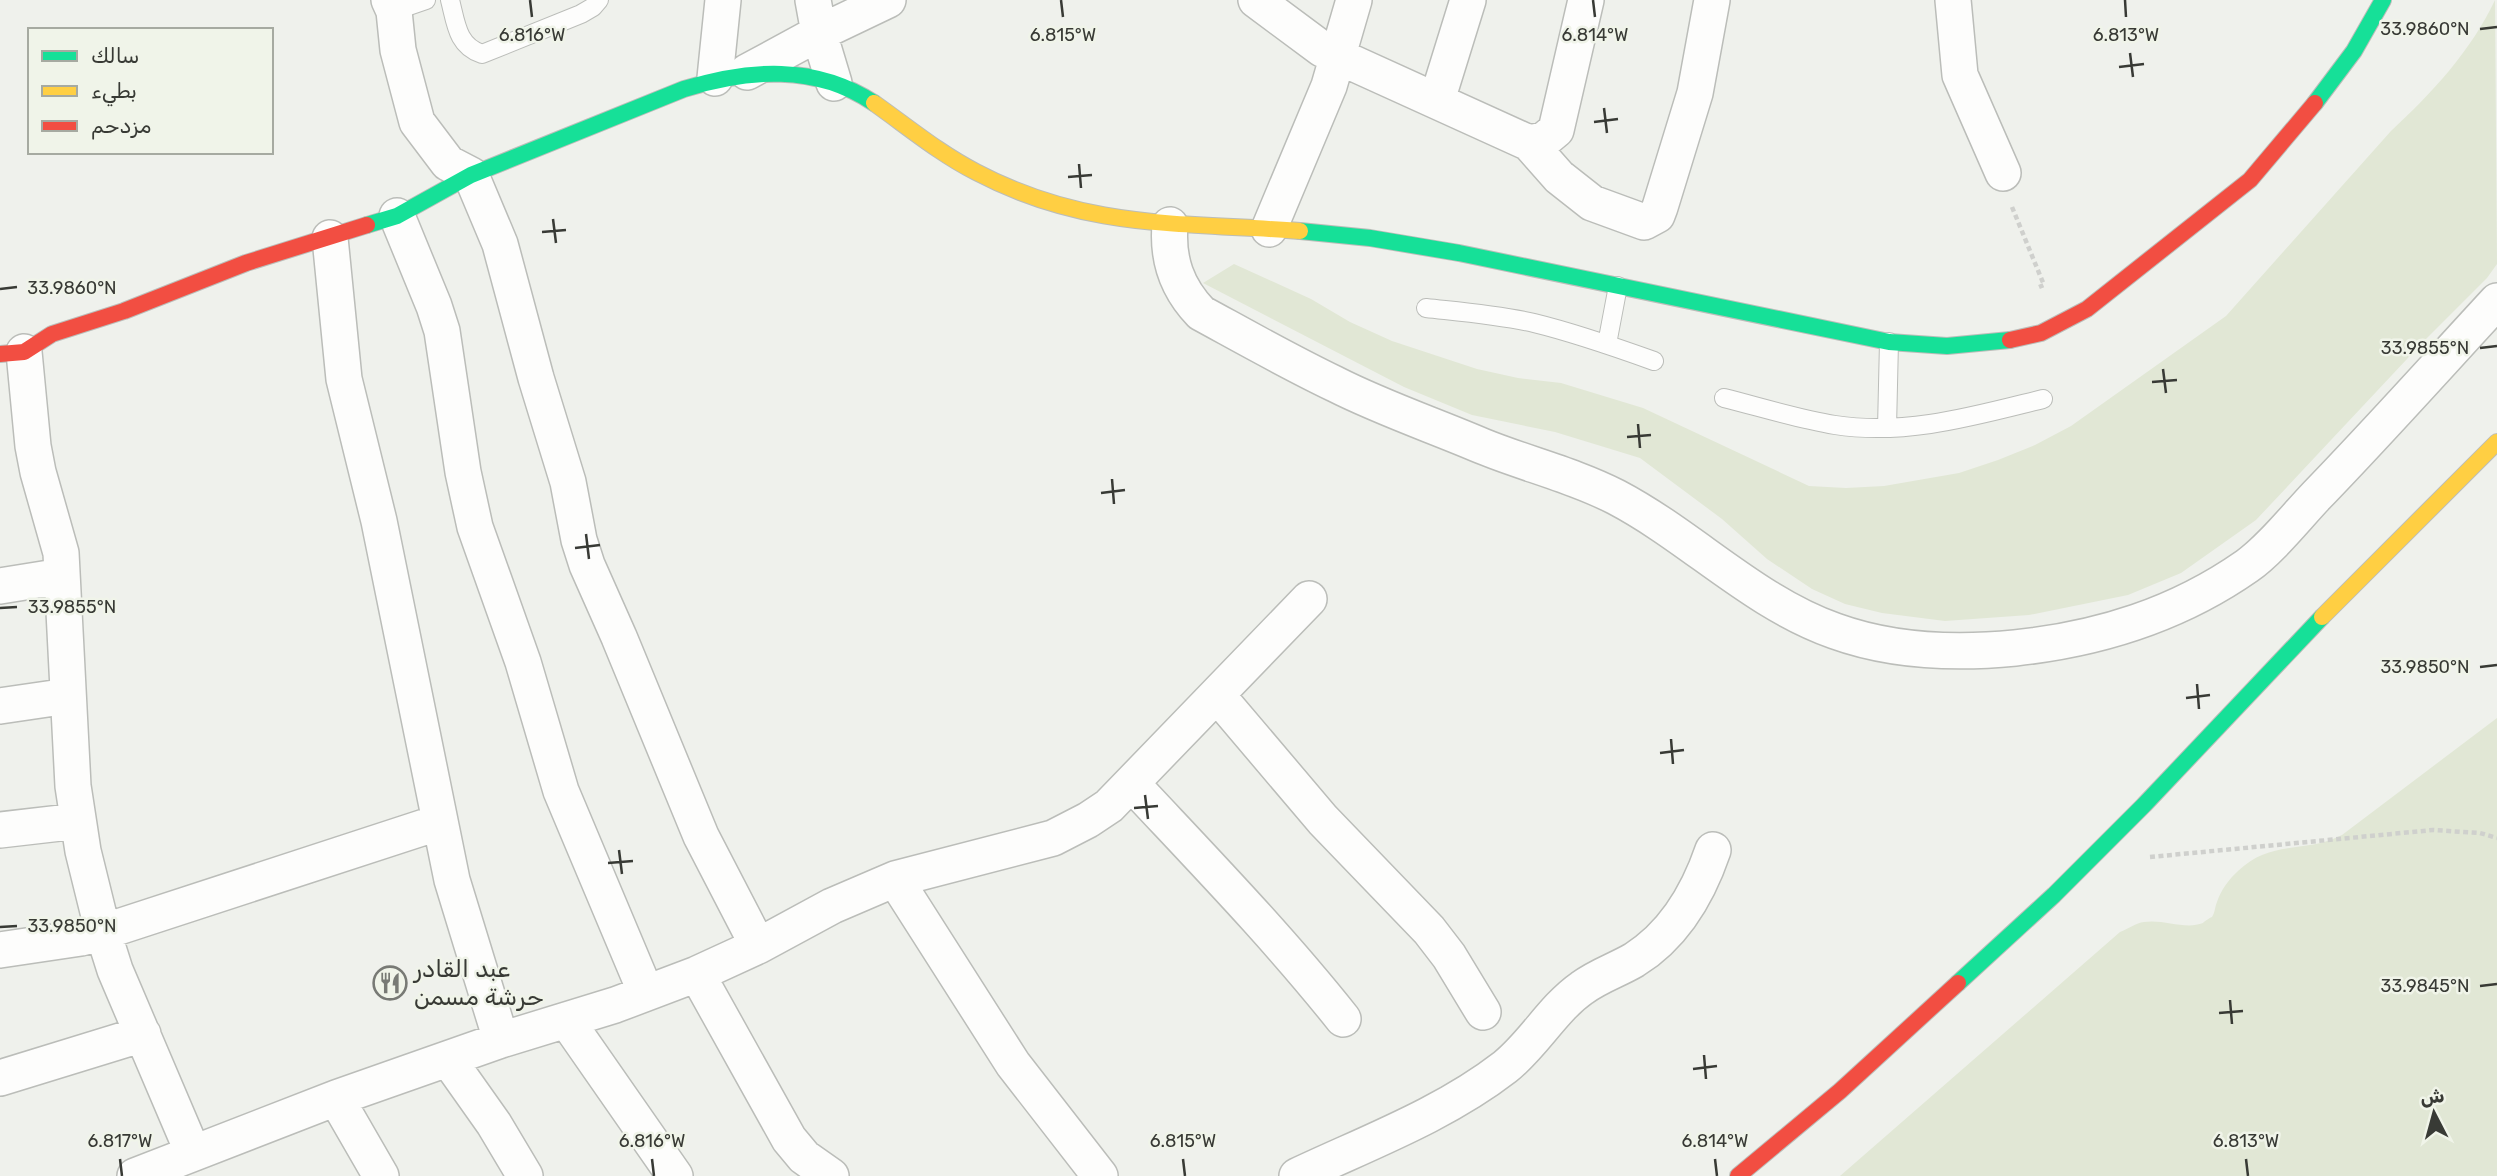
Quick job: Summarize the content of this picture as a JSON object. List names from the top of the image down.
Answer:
{
  "places": {
    "restaurant": ["عبد القادر حرشة مسمن"]
  },
  "legend": ["سالك", "بطيء", "مزدحم"],
  "north": "top",
  "coordinates": [
    "33.9860°N",
    "6.816°W",
    "6.815°W",
    "6.814°W",
    "6.813°W",
    "33.9855°N",
    "33.9850°N",
    "33.9845°N",
    "6.817°W"
  ]
}
